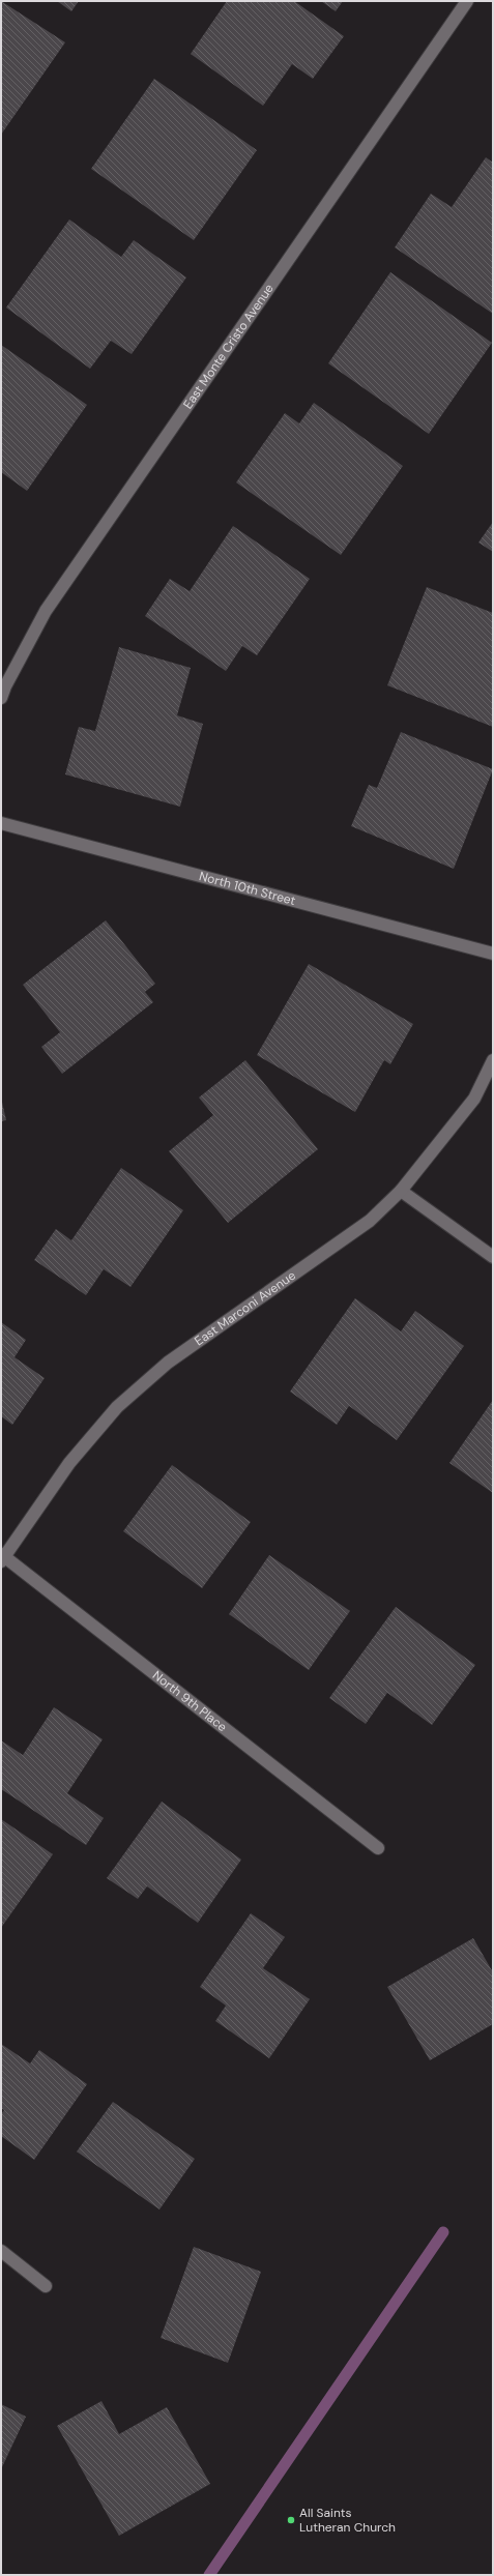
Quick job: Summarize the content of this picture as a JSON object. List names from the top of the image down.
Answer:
{
  "streets": {
    "street": [
      "East Monte Cristo Avenue",
      "North 10th Street",
      "East Marconi Avenue",
      "North 9th Place"
    ]
  },
  "crossings": [
    ["East Marconi Avenue", "North 9th Place"]
  ],
  "places": ["All Saints Lutheran Church"]
}
